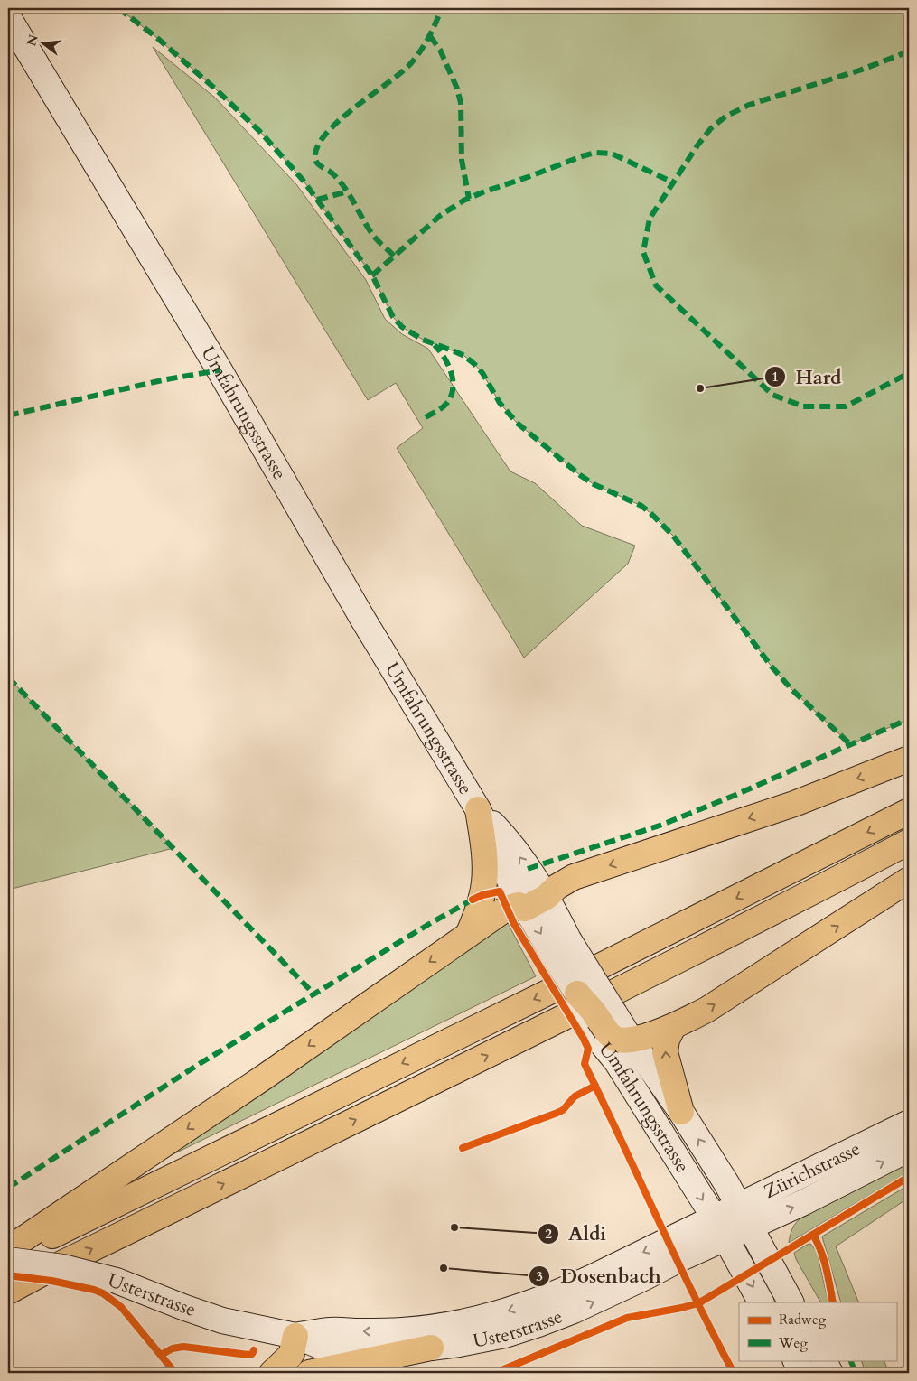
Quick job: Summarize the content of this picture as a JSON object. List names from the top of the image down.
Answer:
{
  "streets": {
    "main road": ["Umfahrungsstrasse", "Zürichstrasse", "Usterstrasse"]
  },
  "crossings": [
    ["Umfahrungsstrasse", "Zürichstrasse"],
    ["Umfahrungsstrasse", "Usterstrasse"],
    ["Zürichstrasse", "Usterstrasse"]
  ],
  "places": ["Hard", "Aldi", "Dosenbach"],
  "legend": ["Radweg", "Weg"],
  "north": "left"
}
